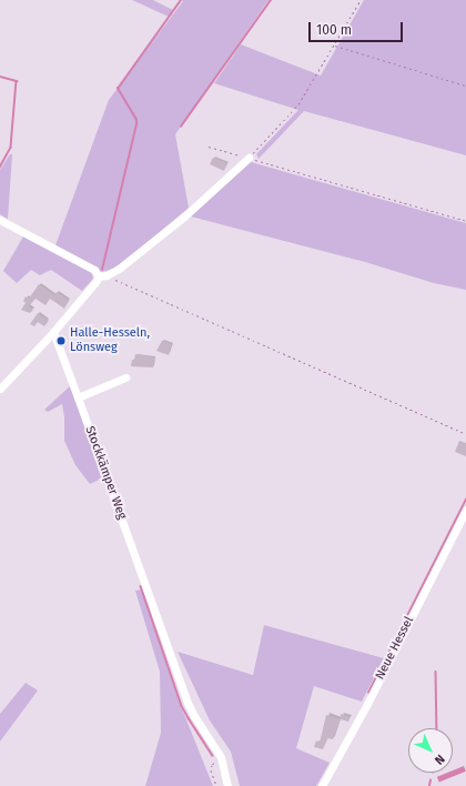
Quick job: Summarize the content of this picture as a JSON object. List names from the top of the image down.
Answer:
{
  "streets": {
    "street": ["Stockkämper Weg", "Neue Hessel"]
  },
  "places": ["Halle-Hesseln, Lönsweg"],
  "scale_bar": "100 m",
  "north": "bottom right"
}
